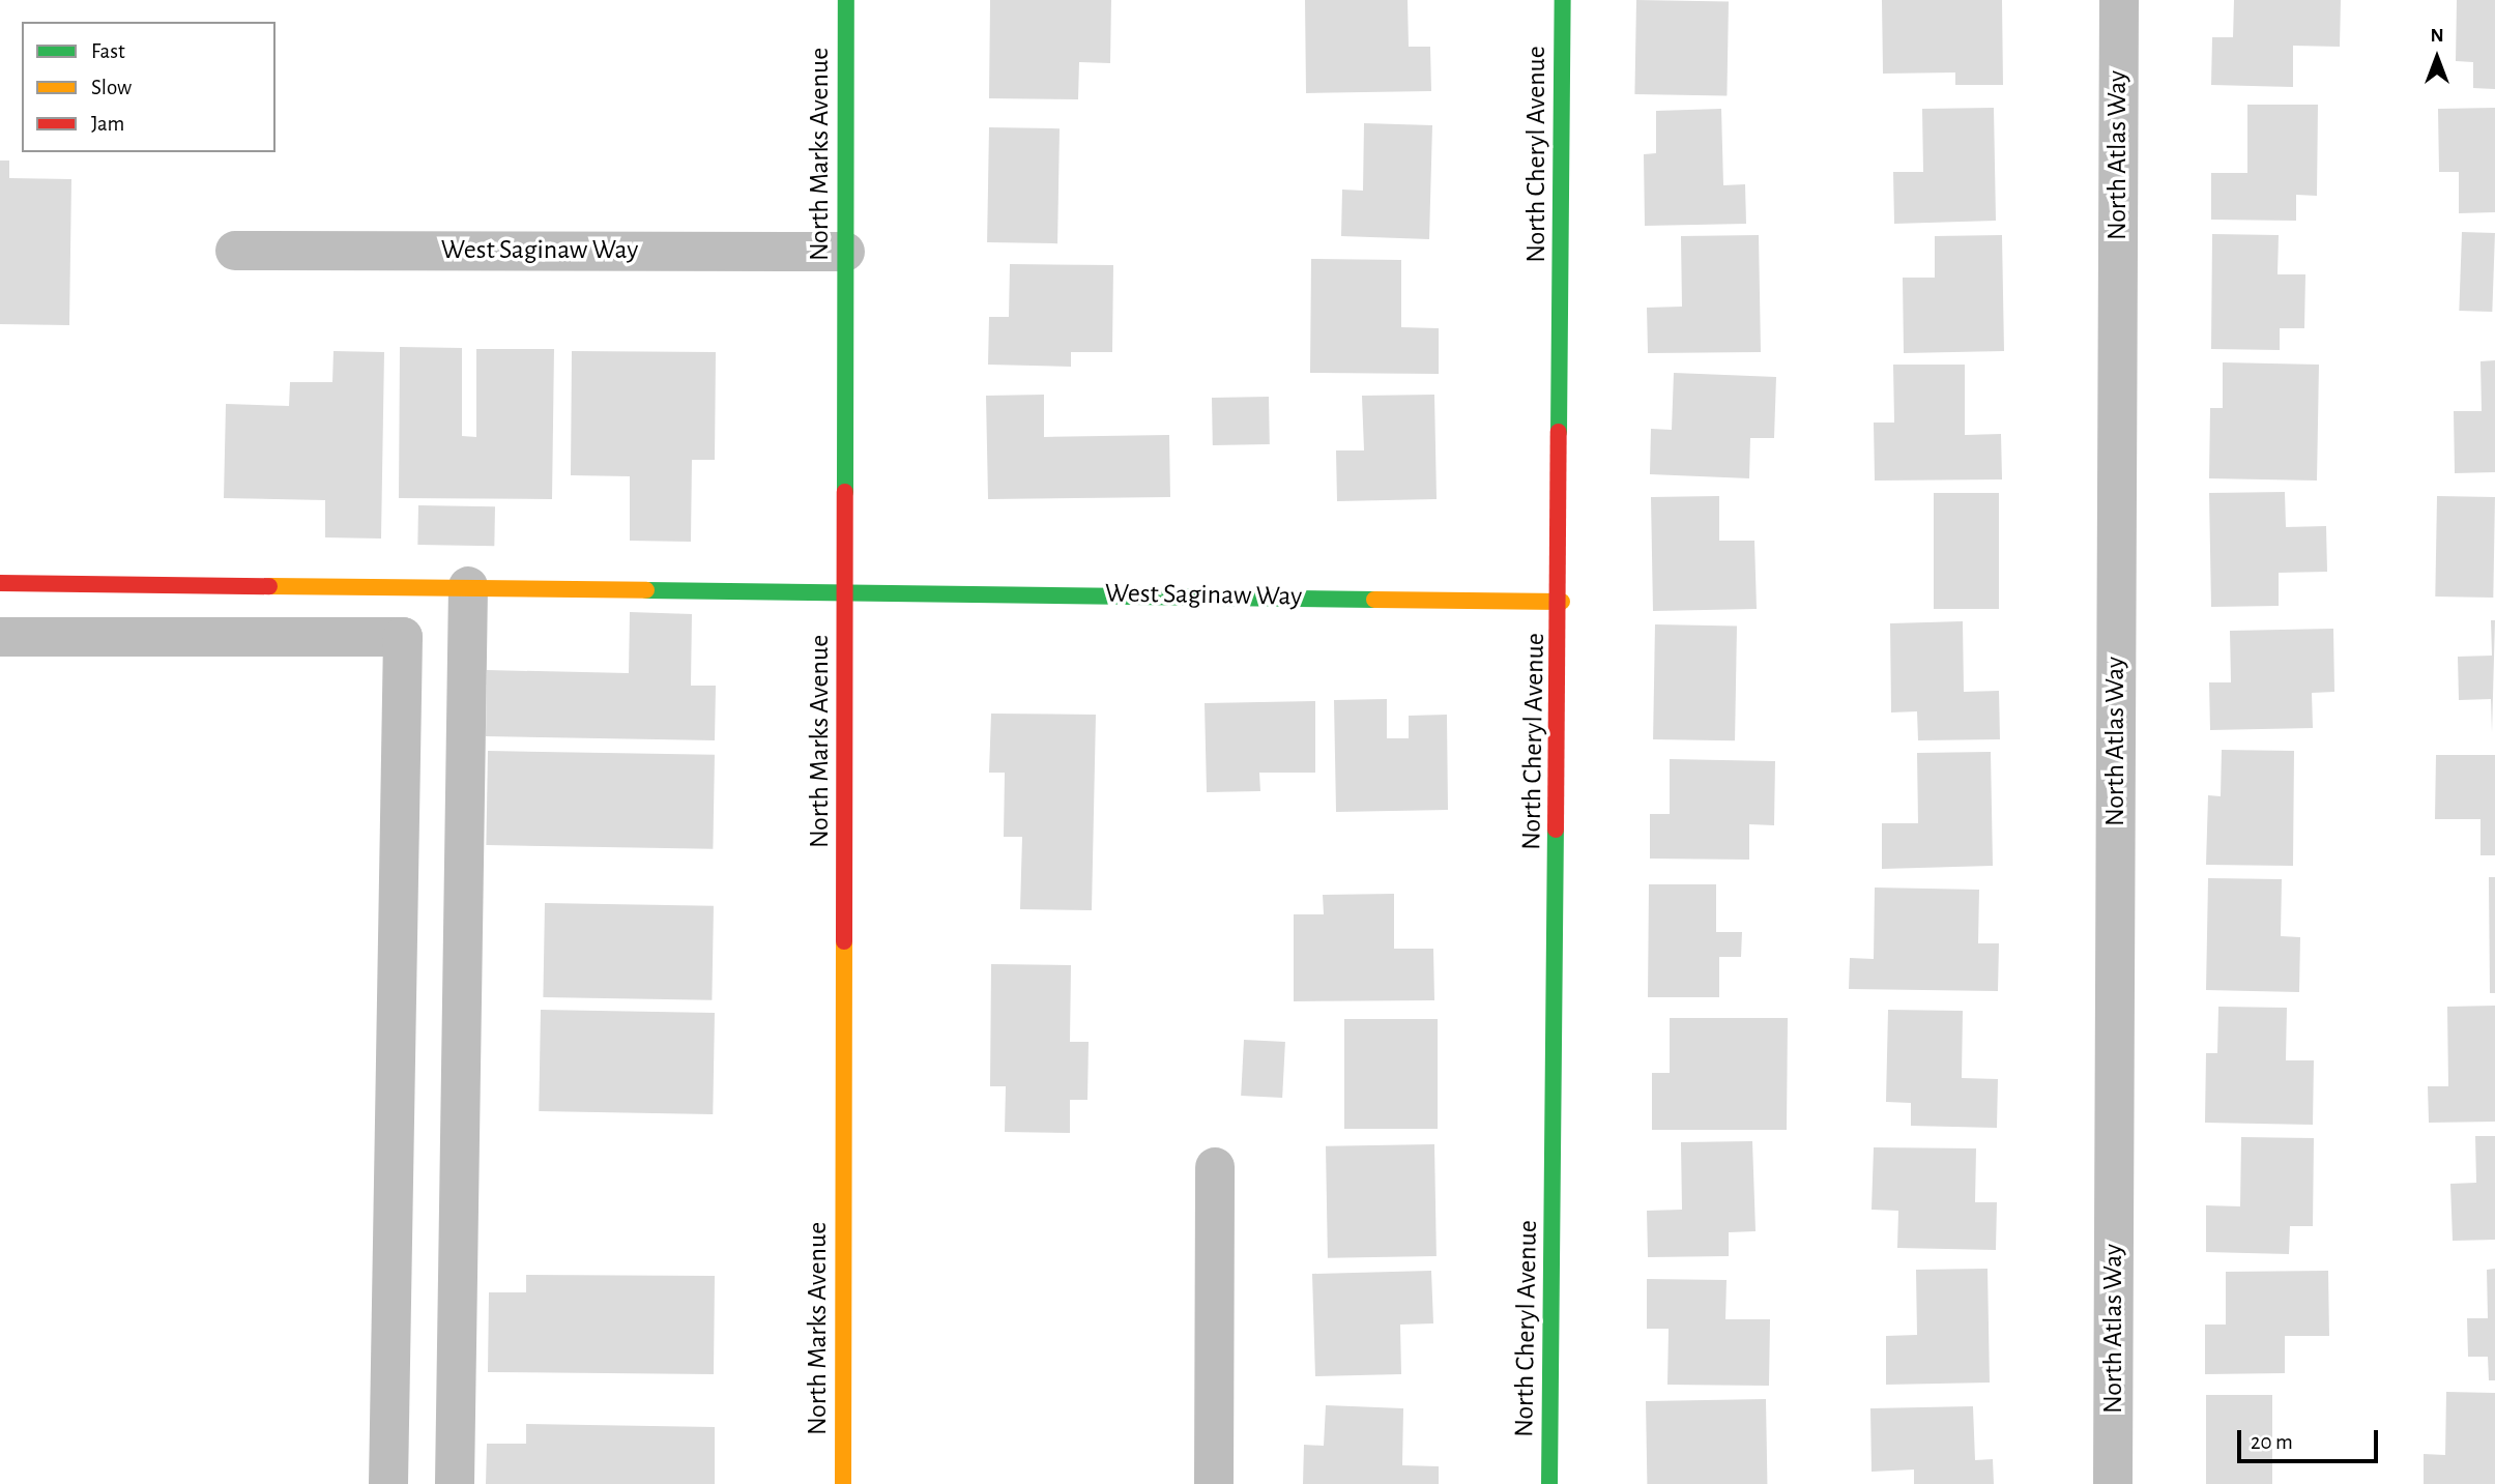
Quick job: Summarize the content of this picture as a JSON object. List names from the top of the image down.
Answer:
{
  "streets": {
    "street": [
      "North Marks Avenue",
      "North Cheryl Avenue",
      "North Atlas Way",
      "West Saginaw Way"
    ]
  },
  "crossings": [
    ["North Marks Avenue", "West Saginaw Way"],
    ["North Cheryl Avenue", "West Saginaw Way"]
  ],
  "legend": ["Fast", "Slow", "Jam"],
  "scale_bar": "20 m",
  "north": "top"
}
